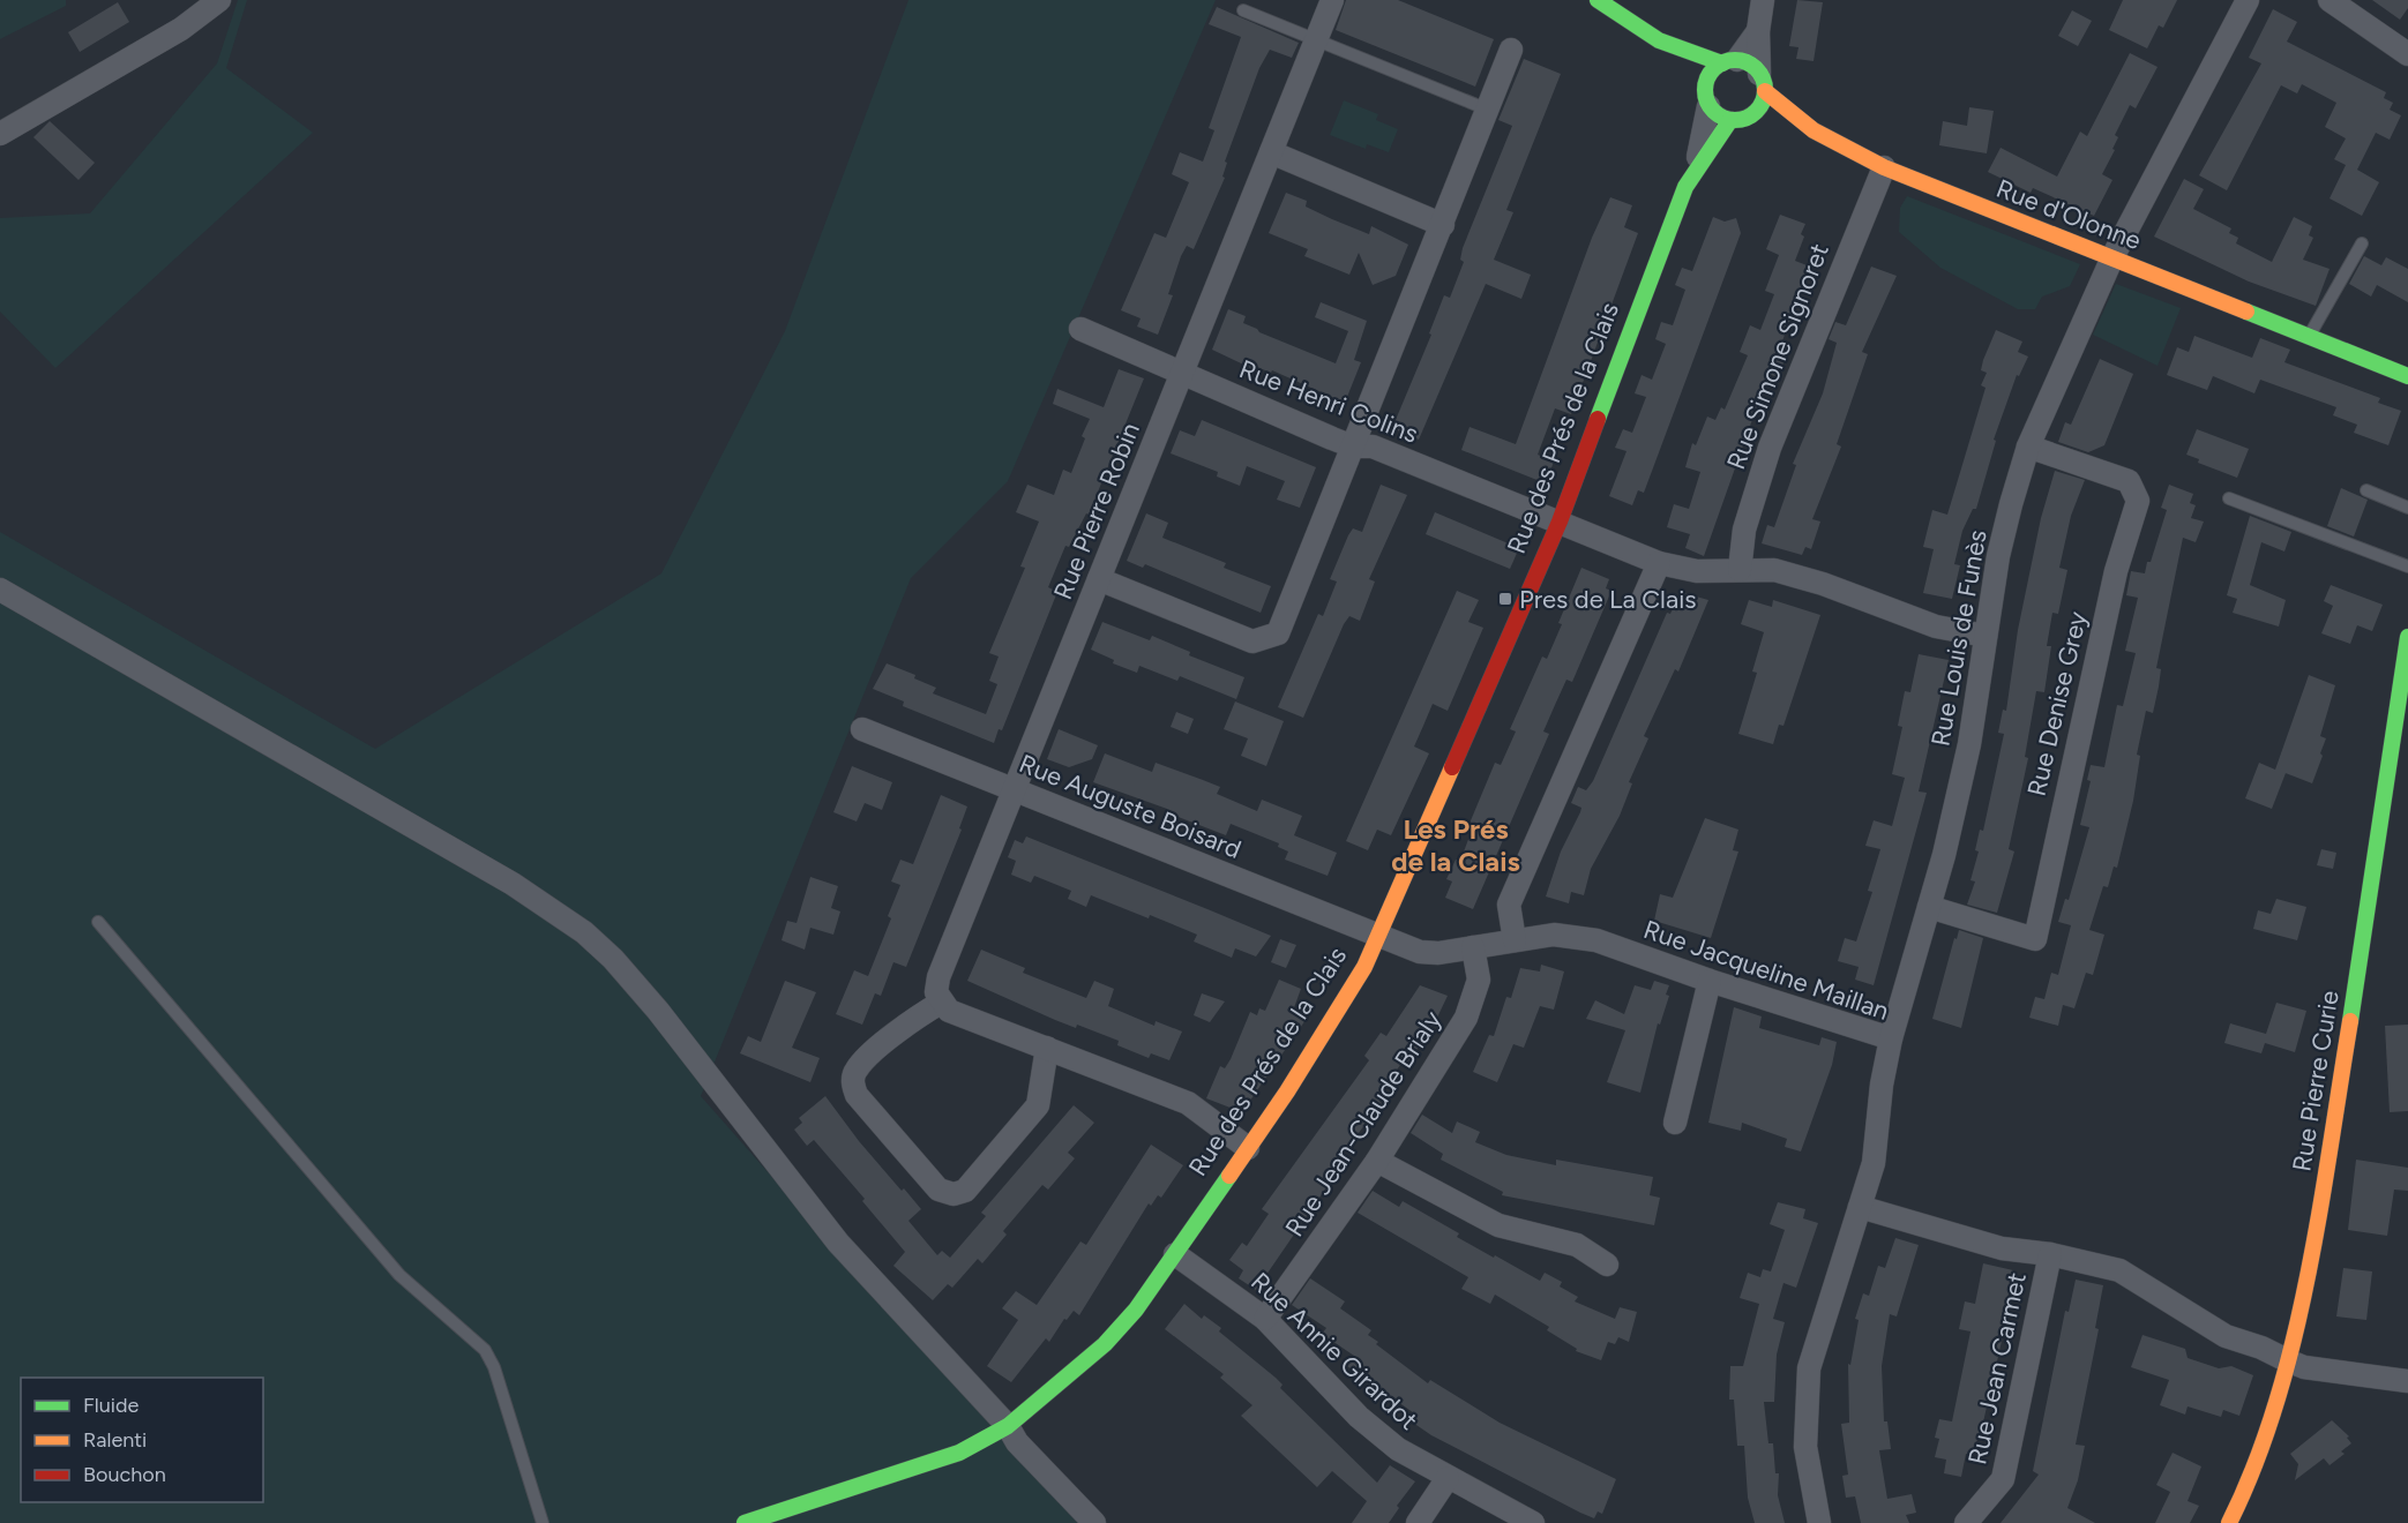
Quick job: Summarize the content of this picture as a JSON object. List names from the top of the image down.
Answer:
{
  "streets": {
    "street": [
      "Rue d'Olonne",
      "Rue Simone Signoret",
      "Rue Henri Colins",
      "Rue des Prés de la Clais",
      "Rue Pierre Robin",
      "Rue Louis de Funès",
      "Rue Denise Grey",
      "Rue Auguste Boisard",
      "Rue Jacqueline Maillan",
      "Rue Pierre Curie",
      "Rue Jean-Claude Brialy",
      "Rue Annie Girardot",
      "Rue Jean Carmet"
    ]
  },
  "crossings": [
    ["Rue d'Olonne", "Rue Simone Signoret"],
    ["Rue d'Olonne", "Rue des Prés de la Clais"],
    ["Rue d'Olonne", "Rue Louis de Funès"],
    ["Rue Simone Signoret", "Rue Henri Colins"],
    ["Rue Henri Colins", "Rue des Prés de la Clais"],
    ["Rue Henri Colins", "Rue Pierre Robin"],
    ["Rue Henri Colins", "Rue Louis de Funès"],
    ["Rue des Prés de la Clais", "Rue Auguste Boisard"],
    ["Rue des Prés de la Clais", "Rue Jacqueline Maillan"],
    ["Rue des Prés de la Clais", "Rue Annie Girardot"],
    ["Rue Pierre Robin", "Rue Auguste Boisard"],
    ["Rue Louis de Funès", "Rue Denise Grey"],
    ["Rue Louis de Funès", "Rue Jacqueline Maillan"],
    ["Rue Auguste Boisard", "Rue Jacqueline Maillan"],
    ["Rue Jacqueline Maillan", "Rue Jean-Claude Brialy"],
    ["Rue Jean-Claude Brialy", "Rue Annie Girardot"]
  ],
  "districts": ["Les Prés de la Clais"],
  "places": {
    "transit": ["Pres de La Clais"]
  },
  "legend": ["Fluide", "Ralenti", "Bouchon"]
}
